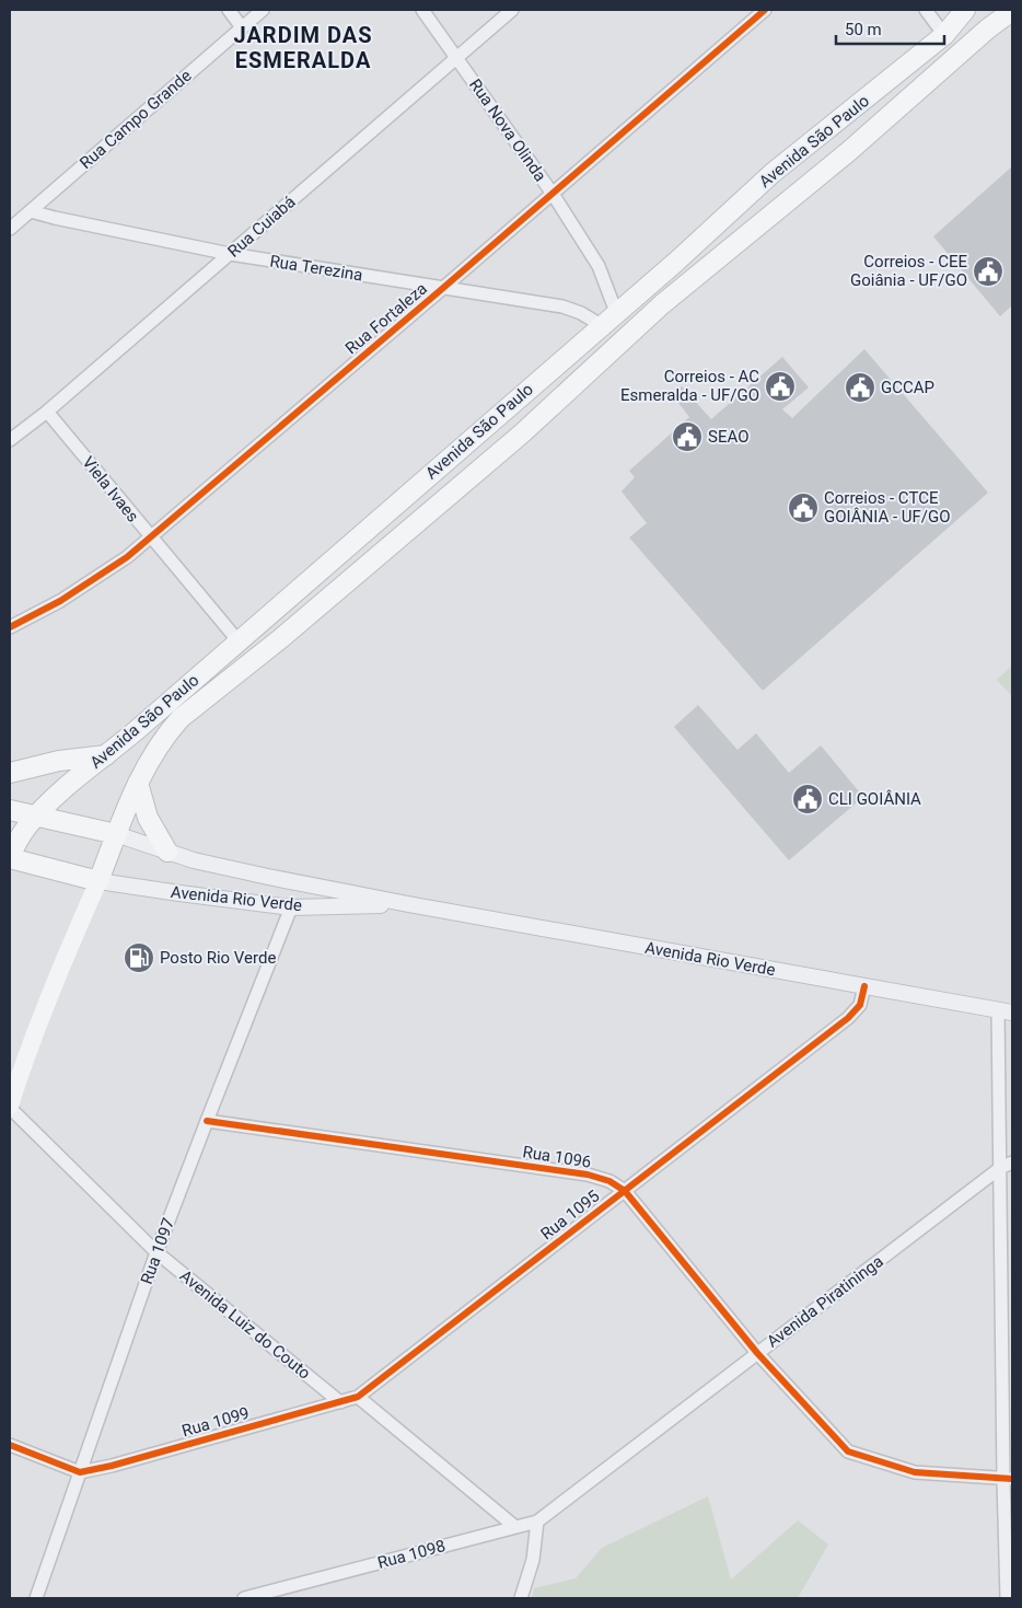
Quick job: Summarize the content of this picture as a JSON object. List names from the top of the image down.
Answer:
{
  "streets": {
    "main road": ["Avenida São Paulo"],
    "street": [
      "Rua Campo Grande",
      "Rua Nova Olinda",
      "Rua Cuiabá",
      "Rua Terezina",
      "Rua Fortaleza",
      "Viela Ivaes",
      "Avenida Rio Verde",
      "Rua 1096",
      "Rua 1095",
      "Rua 1097",
      "Avenida Piratininga",
      "Avenida Luiz do Couto",
      "Rua 1099",
      "Rua 1098"
    ]
  },
  "crossings": [
    ["Rua Campo Grande", "Rua Terezina"],
    ["Rua Nova Olinda", "Avenida São Paulo"],
    ["Rua Nova Olinda", "Rua Cuiabá"],
    ["Rua Nova Olinda", "Rua Fortaleza"],
    ["Avenida São Paulo", "Rua Terezina"],
    ["Avenida São Paulo", "Viela Ivaes"],
    ["Avenida São Paulo", "Avenida Rio Verde"],
    ["Rua Cuiabá", "Rua Terezina"],
    ["Rua Cuiabá", "Viela Ivaes"],
    ["Rua Terezina", "Rua Fortaleza"],
    ["Rua Fortaleza", "Viela Ivaes"],
    ["Avenida Rio Verde", "Rua 1095"],
    ["Avenida Rio Verde", "Rua 1097"],
    ["Rua 1096", "Rua 1095"],
    ["Rua 1096", "Rua 1097"],
    ["Rua 1096", "Avenida Piratininga"],
    ["Rua 1095", "Rua 1099"],
    ["Rua 1097", "Avenida Luiz do Couto"],
    ["Rua 1097", "Rua 1099"],
    ["Avenida Piratininga", "Rua 1098"],
    ["Avenida Luiz do Couto", "Rua 1099"]
  ],
  "districts": ["JARDIM DAS ESMERALDA"],
  "places": {
    "public building": [
      "Correios - CEE Goiânia - UF/GO",
      "Correios - AC Esmeralda - UF/GO",
      "GCCAP",
      "SEAO",
      "Correios - CTCE GOIÂNIA - UF/GO",
      "CLI GOIÂNIA"
    ],
    "fuel station": ["Posto Rio Verde"]
  },
  "scale_bar": "50 m"
}
